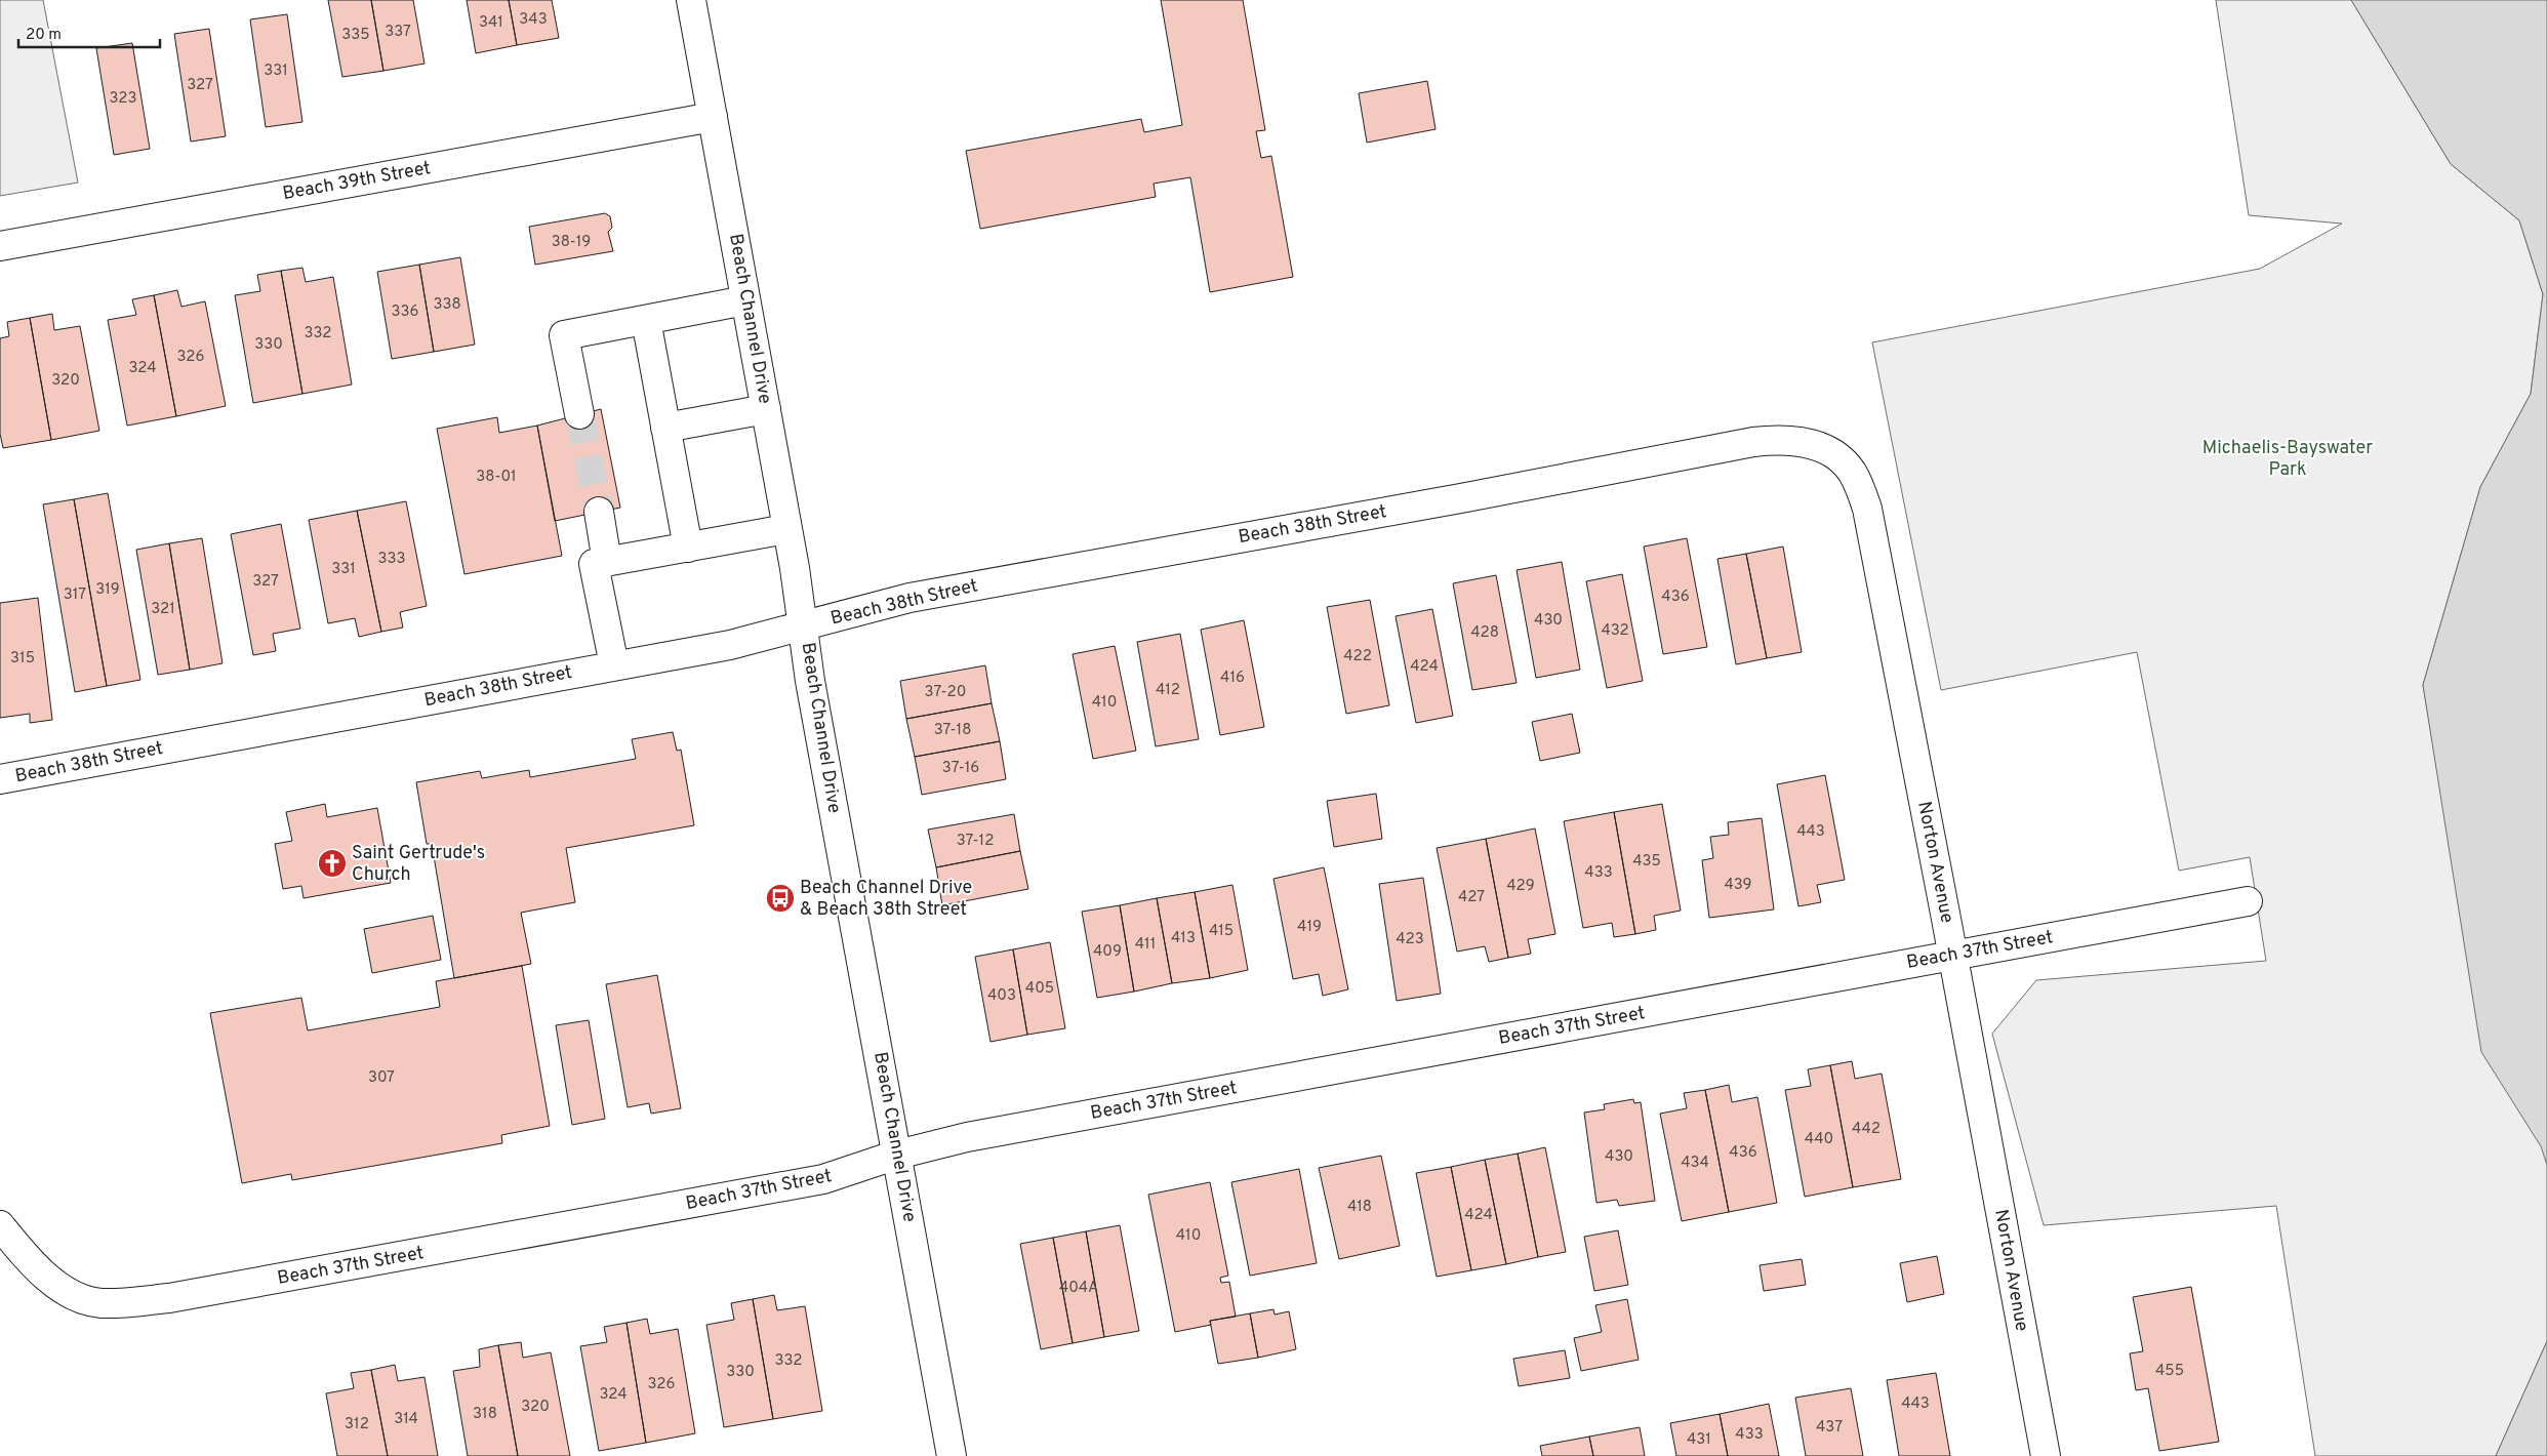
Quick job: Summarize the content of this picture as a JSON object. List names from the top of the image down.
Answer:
{
  "streets": {
    "street": [
      "Beach 39th Street",
      "Beach Channel Drive",
      "Beach 38th Street",
      "Norton Avenue",
      "Beach 37th Street"
    ]
  },
  "crossings": [
    ["Beach 39th Street", "Beach Channel Drive"],
    ["Beach Channel Drive", "Beach 38th Street"],
    ["Beach Channel Drive", "Beach 37th Street"],
    ["Beach 38th Street", "Norton Avenue"],
    ["Norton Avenue", "Beach 37th Street"]
  ],
  "parks": ["Michaelis-Bayswater Park"],
  "places": {
    "church": ["Saint Gertrude's Church"],
    "bus stop": ["Beach Channel Drive & Beach 38th Street"]
  },
  "house_numbers": [
    "343",
    "341",
    "337",
    "335",
    "331",
    "327",
    "323",
    "38-19",
    "338",
    "336",
    "332",
    "330",
    "326",
    "324",
    "320",
    "38-01",
    "333",
    "331",
    "327",
    "319",
    "317",
    "436",
    "321",
    "430",
    "432",
    "428",
    "422",
    "315",
    "424",
    "416",
    "412",
    "37-20",
    "410",
    "37-18",
    "37-16",
    "443",
    "37-12",
    "435",
    "433",
    "439",
    "429",
    "427",
    "419",
    "415",
    "413",
    "423",
    "411",
    "409",
    "405",
    "403",
    "307",
    "442",
    "440",
    "436",
    "430",
    "434",
    "418",
    "424",
    "410",
    "404A",
    "332",
    "455",
    "330",
    "326",
    "324",
    "443",
    "320",
    "318",
    "314",
    "312",
    "437",
    "433",
    "431"
  ],
  "scale_bar": "20 m"
}
